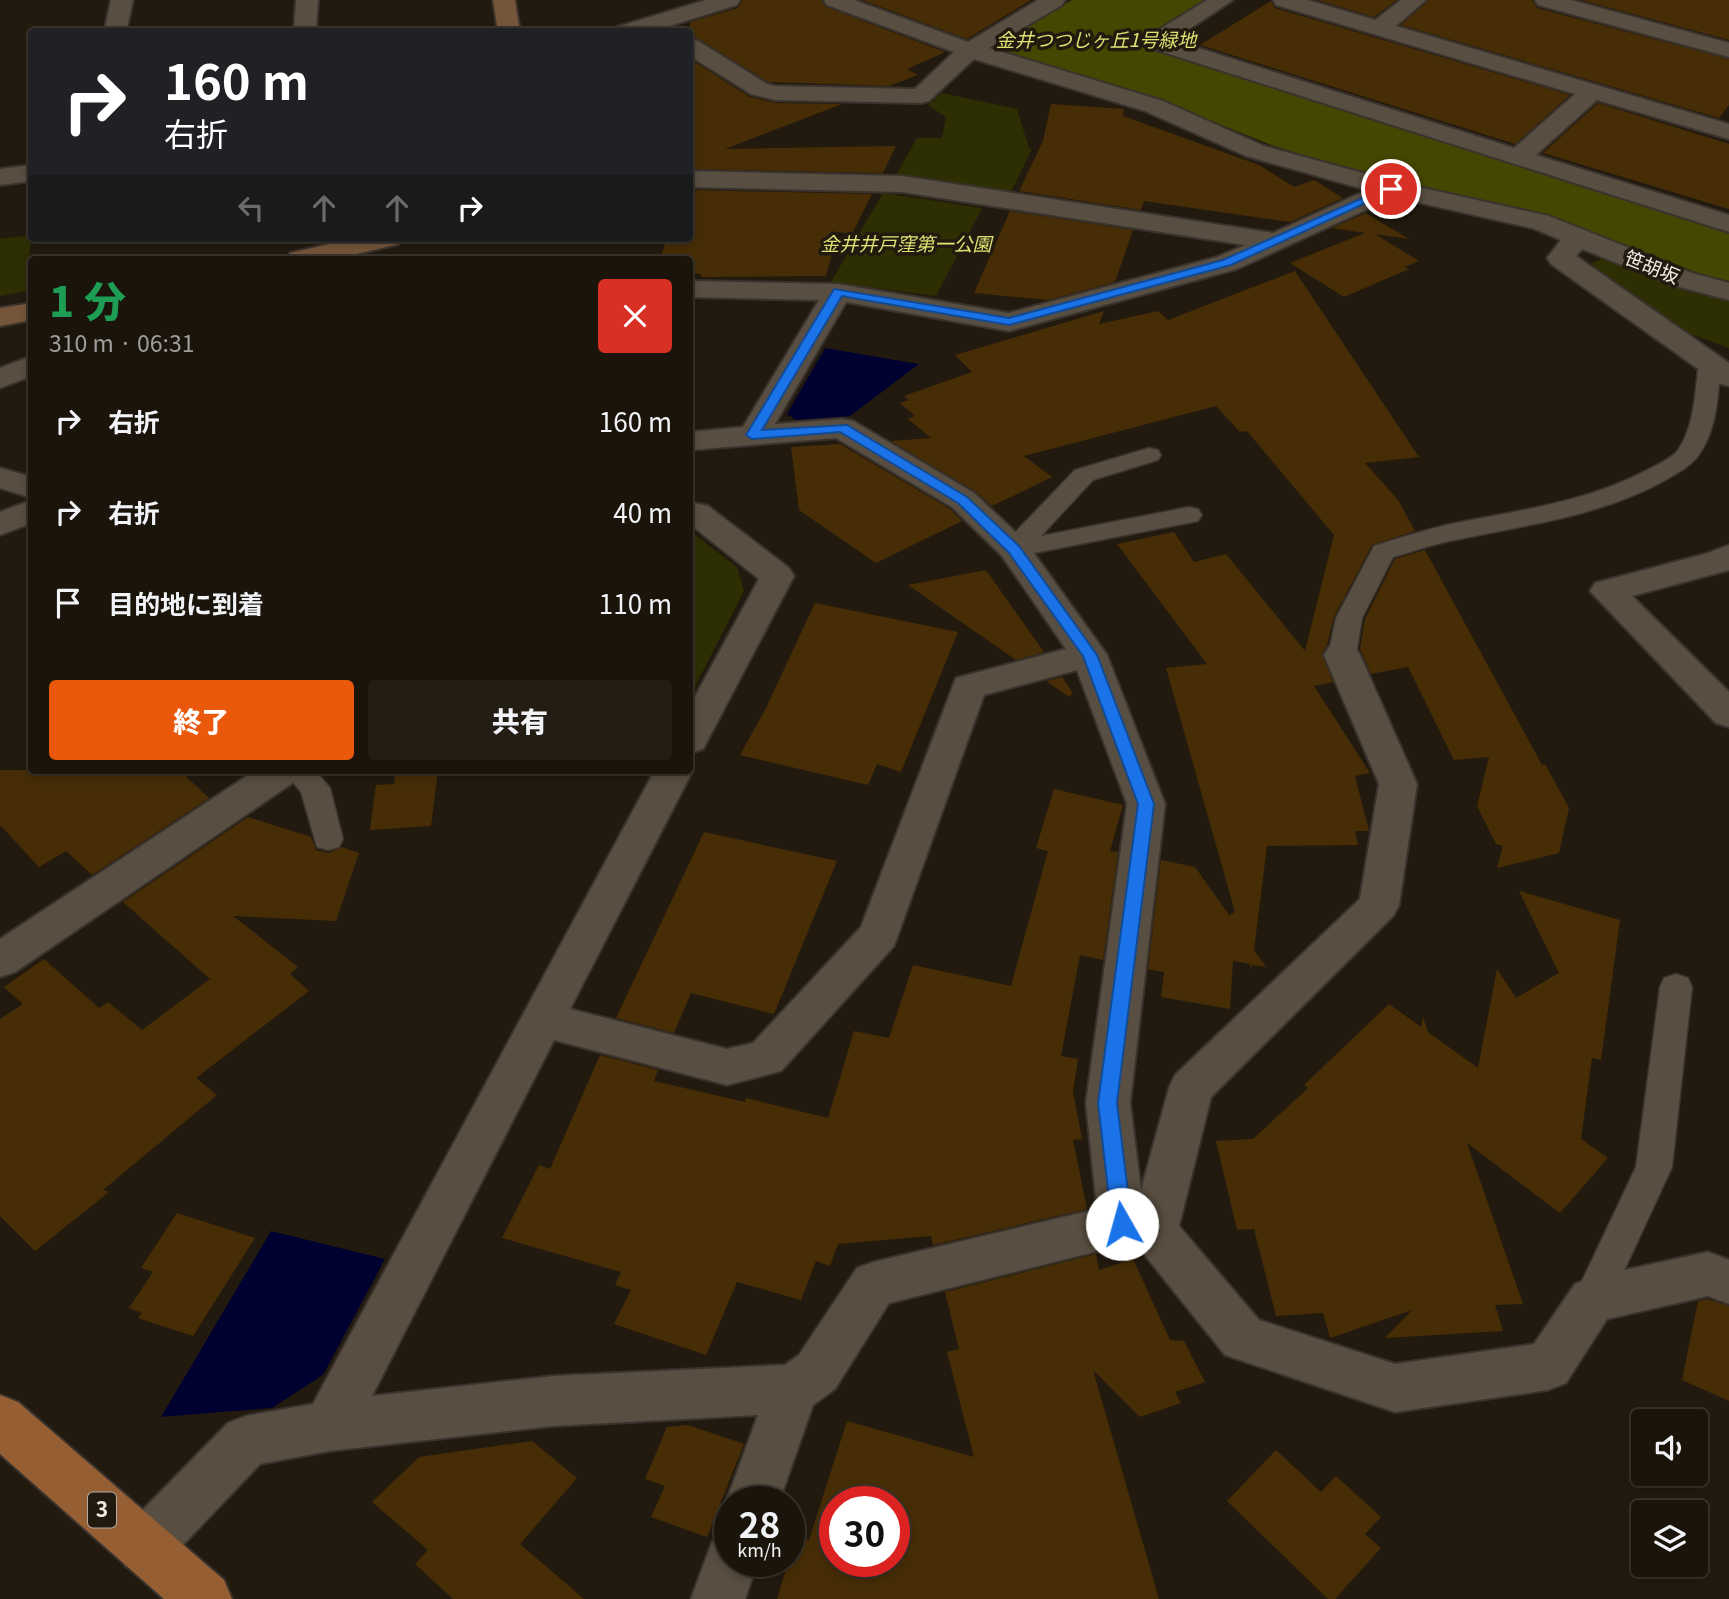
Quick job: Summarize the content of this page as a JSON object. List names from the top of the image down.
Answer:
{
  "streets": {
    "main road": ["3"],
    "street": ["笹胡坂"]
  },
  "parks": ["金井つつじヶ丘1号緑地", "金井井戸窪第一公園"],
  "page": {
    "turn": ["160 m", "右折"],
    "heading": ["1 分", "310 m · 06:31"],
    "list": [
      {
        "name": "右折",
        "value": "160 m"
      },
      {
        "name": "右折",
        "value": "40 m"
      },
      {
        "name": "目的地に到着",
        "value": "110 m"
      }
    ],
    "buttons": ["終了", "共有"],
    "speed": "28 km/h",
    "limit": "30"
  }
}
